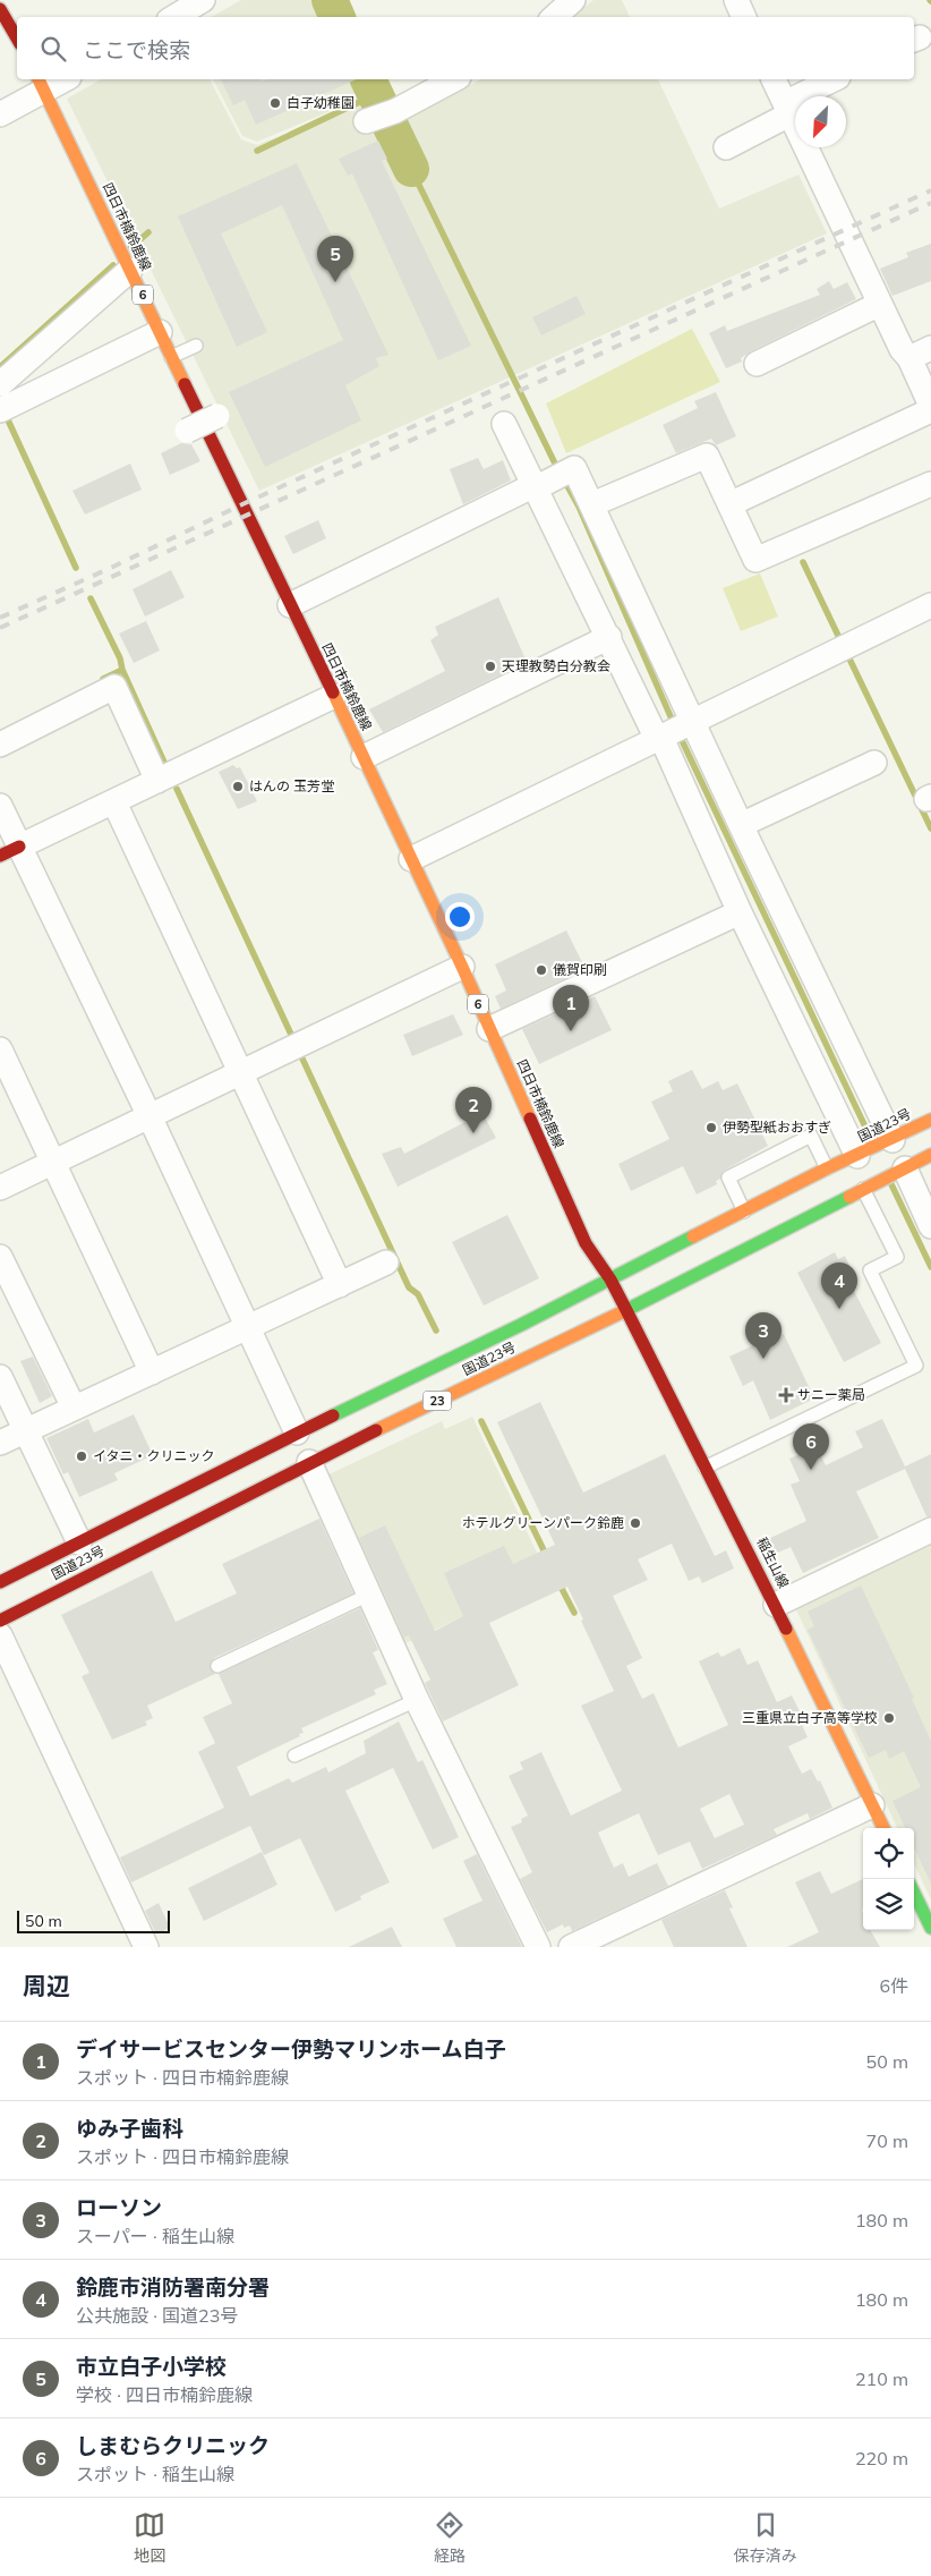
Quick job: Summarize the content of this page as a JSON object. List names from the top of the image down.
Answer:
{
  "streets": {
    "main road": [
      "四日市楠鈴鹿線",
      "6",
      "国道23号",
      "23",
      "稲生山線"
    ]
  },
  "crossings": [
    ["四日市楠鈴鹿線", "国道23号"],
    ["四日市楠鈴鹿線", "稲生山線"],
    ["国道23号", "稲生山線"]
  ],
  "places": {
    "other": [
      "白子幼稚園",
      "天理教勢白分教会",
      "はんの 玉芳堂",
      "儀賀印刷",
      "伊勢型紙おおすぎ",
      "イタニ・クリニック",
      "ホテルグリーンパーク鈴鹿",
      "三重県立白子高等学校"
    ],
    "health": ["サニー薬局"]
  },
  "scale_bar": "50 m",
  "north": "bottom left",
  "page": {
    "search": "ここで検索",
    "pins": [
      "5",
      "1",
      "2",
      "4",
      "3",
      "6"
    ],
    "scale": "50 m",
    "heading": ["周辺", "6件"],
    "list": [
      {
        "mark": "1",
        "name": "デイサービスセンター伊勢マリンホーム白子",
        "note": "スポット · 四日市楠鈴鹿線",
        "value": "50 m"
      },
      {
        "mark": "2",
        "name": "ゆみ子歯科",
        "note": "スポット · 四日市楠鈴鹿線",
        "value": "70 m"
      },
      {
        "mark": "3",
        "name": "ローソン",
        "note": "スーパー · 稲生山線",
        "value": "180 m"
      },
      {
        "mark": "4",
        "name": "鈴鹿市消防署南分署",
        "note": "公共施設 · 国道23号",
        "value": "180 m"
      },
      {
        "mark": "5",
        "name": "市立白子小学校",
        "note": "学校 · 四日市楠鈴鹿線",
        "value": "210 m"
      },
      {
        "mark": "6",
        "name": "しまむらクリニック",
        "note": "スポット · 稲生山線",
        "value": "220 m"
      }
    ],
    "nav": ["地図", "経路", "保存済み"]
  }
}
